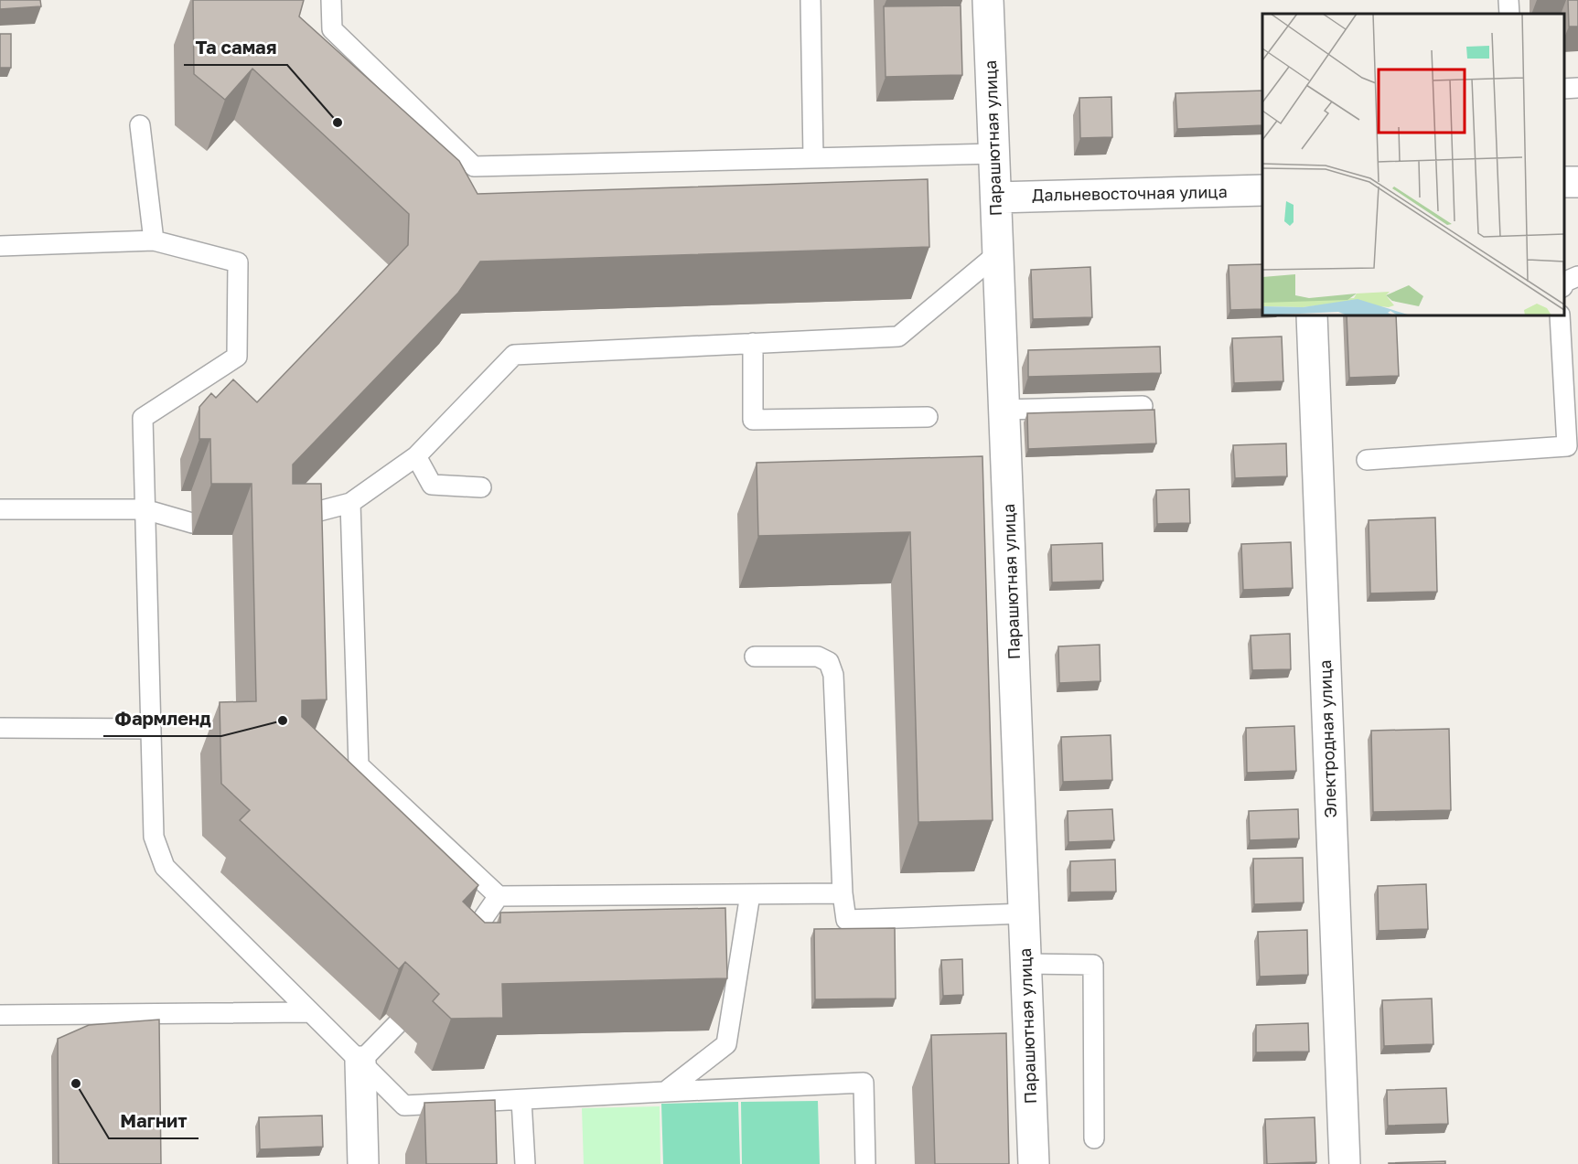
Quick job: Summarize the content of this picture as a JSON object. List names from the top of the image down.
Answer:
{
  "streets": {
    "street": ["Парашютная улица", "Дальневосточная улица", "Электродная улица"]
  },
  "crossings": [
    ["Парашютная улица", "Дальневосточная улица"]
  ],
  "places": ["Та самая", "Фармленд", "Магнит"]
}
